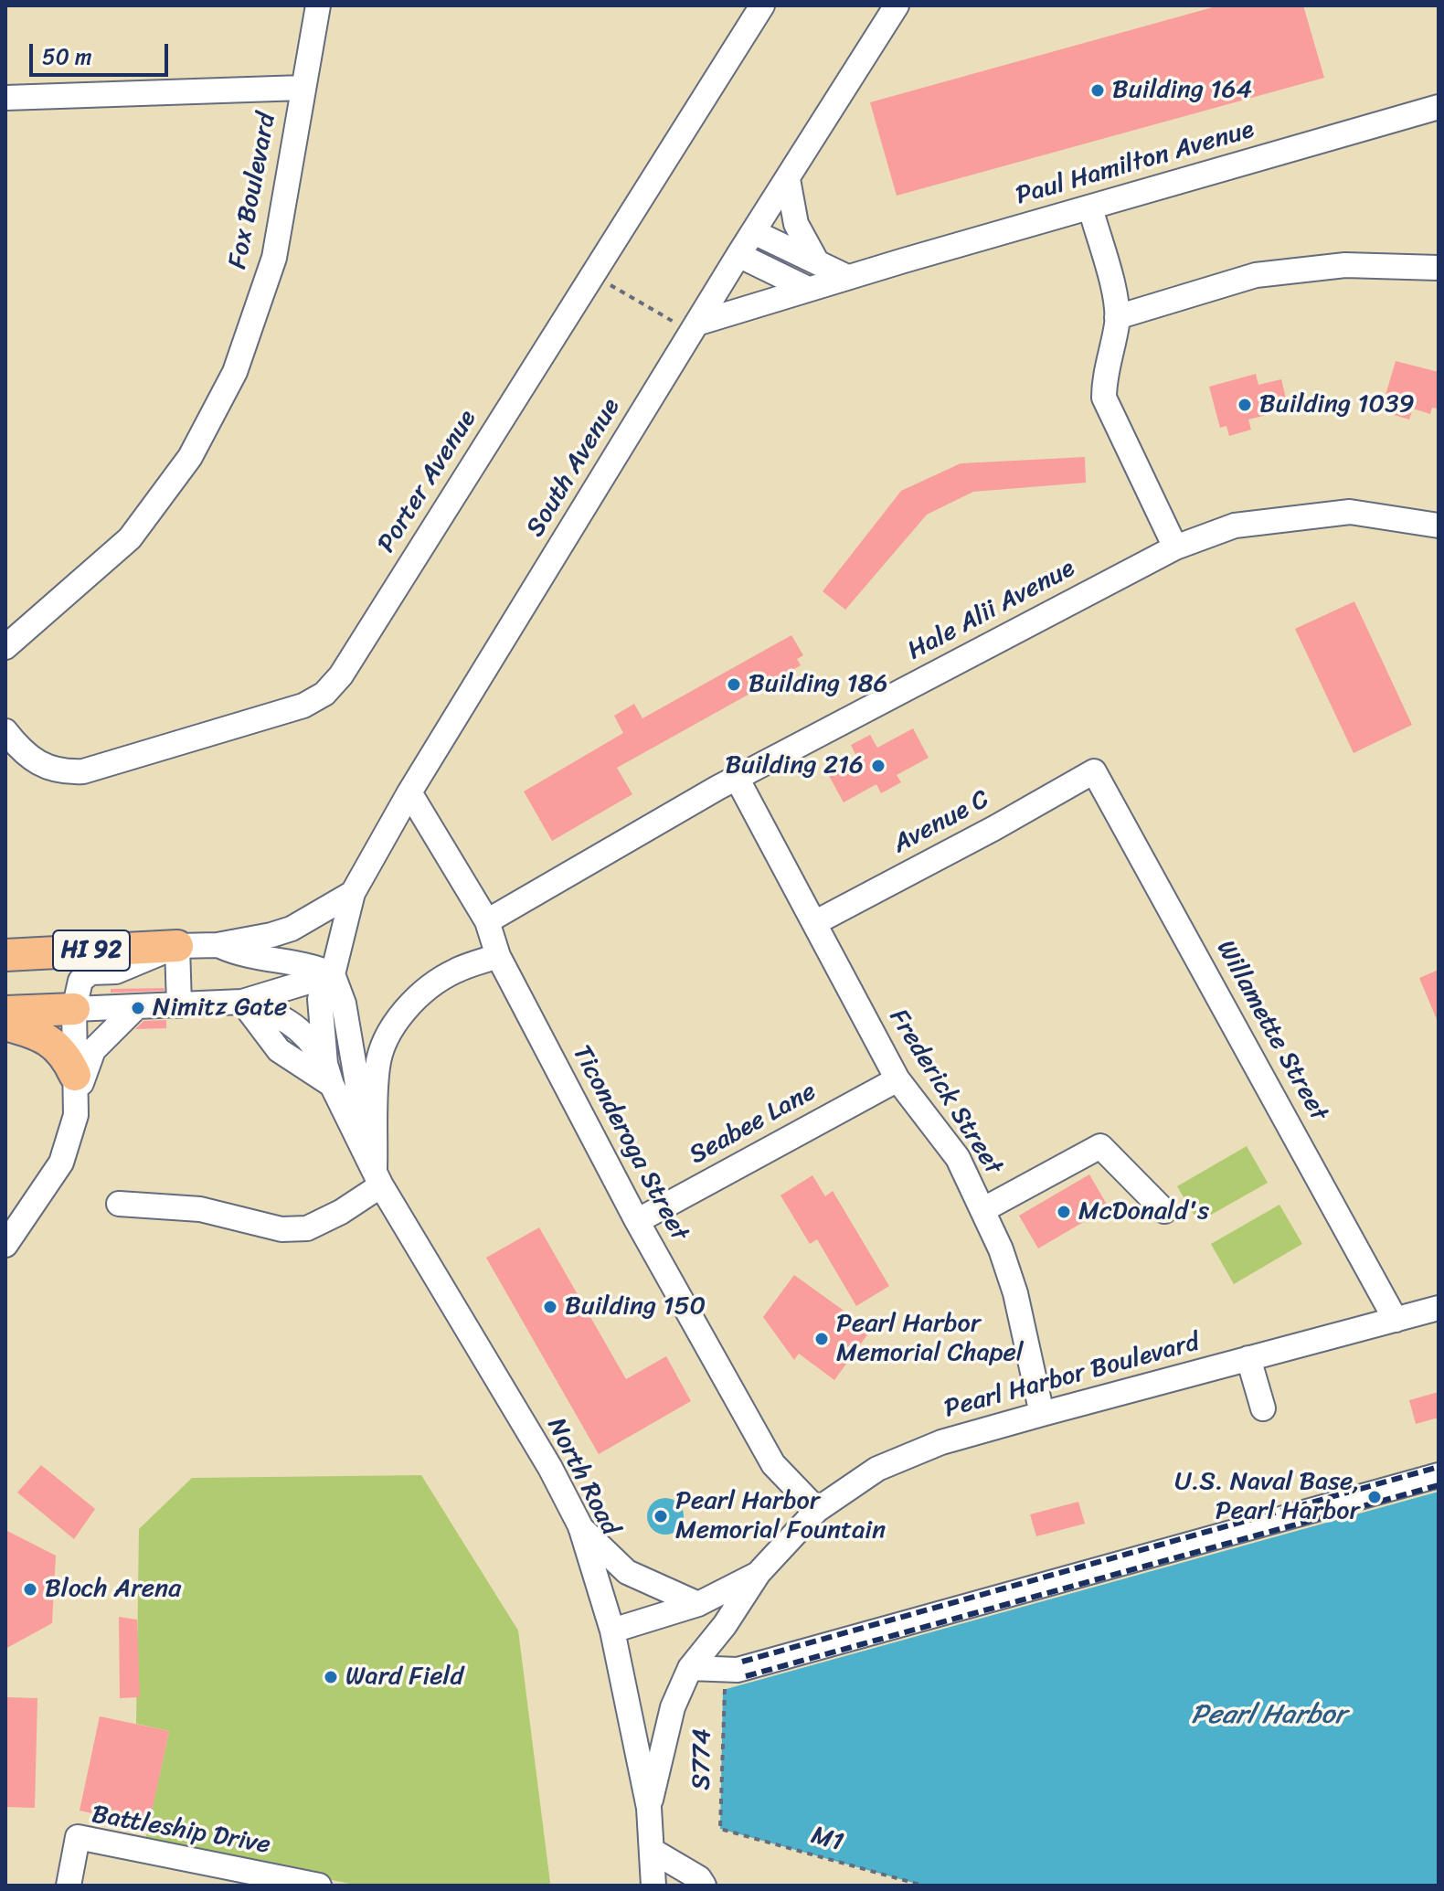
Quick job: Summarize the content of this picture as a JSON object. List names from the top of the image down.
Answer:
{
  "streets": {
    "main road": ["HI 92"],
    "street": [
      "Paul Hamilton Avenue",
      "Fox Boulevard",
      "South Avenue",
      "Porter Avenue",
      "Hale Alii Avenue",
      "Avenue C",
      "Willamette Street",
      "Frederick Street",
      "Seabee Lane",
      "Ticonderoga Street",
      "Pearl Harbor Boulevard",
      "North Road",
      "Battleship Drive"
    ],
    "path": ["S774", "M1"]
  },
  "crossings": [
    ["Paul Hamilton Avenue", "South Avenue"],
    ["South Avenue", "Ticonderoga Street"],
    ["South Avenue", "North Road"],
    ["Hale Alii Avenue", "Frederick Street"],
    ["Hale Alii Avenue", "Ticonderoga Street"],
    ["Avenue C", "Willamette Street"],
    ["Avenue C", "Frederick Street"],
    ["Willamette Street", "Pearl Harbor Boulevard"],
    ["Frederick Street", "Seabee Lane"],
    ["Frederick Street", "Pearl Harbor Boulevard"],
    ["Seabee Lane", "Ticonderoga Street"],
    ["Ticonderoga Street", "Pearl Harbor Boulevard"],
    ["S774", "M1"]
  ],
  "water": ["Pearl Harbor"],
  "places": [
    "Building 164",
    "Building 1039",
    "Building 186",
    "Building 216",
    "Nimitz Gate",
    "McDonald's",
    "Building 150",
    "Pearl Harbor Memorial Chapel",
    "U.S. Naval Base, Pearl Harbor",
    "Pearl Harbor Memorial Fountain",
    "Bloch Arena",
    "Ward Field"
  ],
  "scale_bar": "50 m"
}
